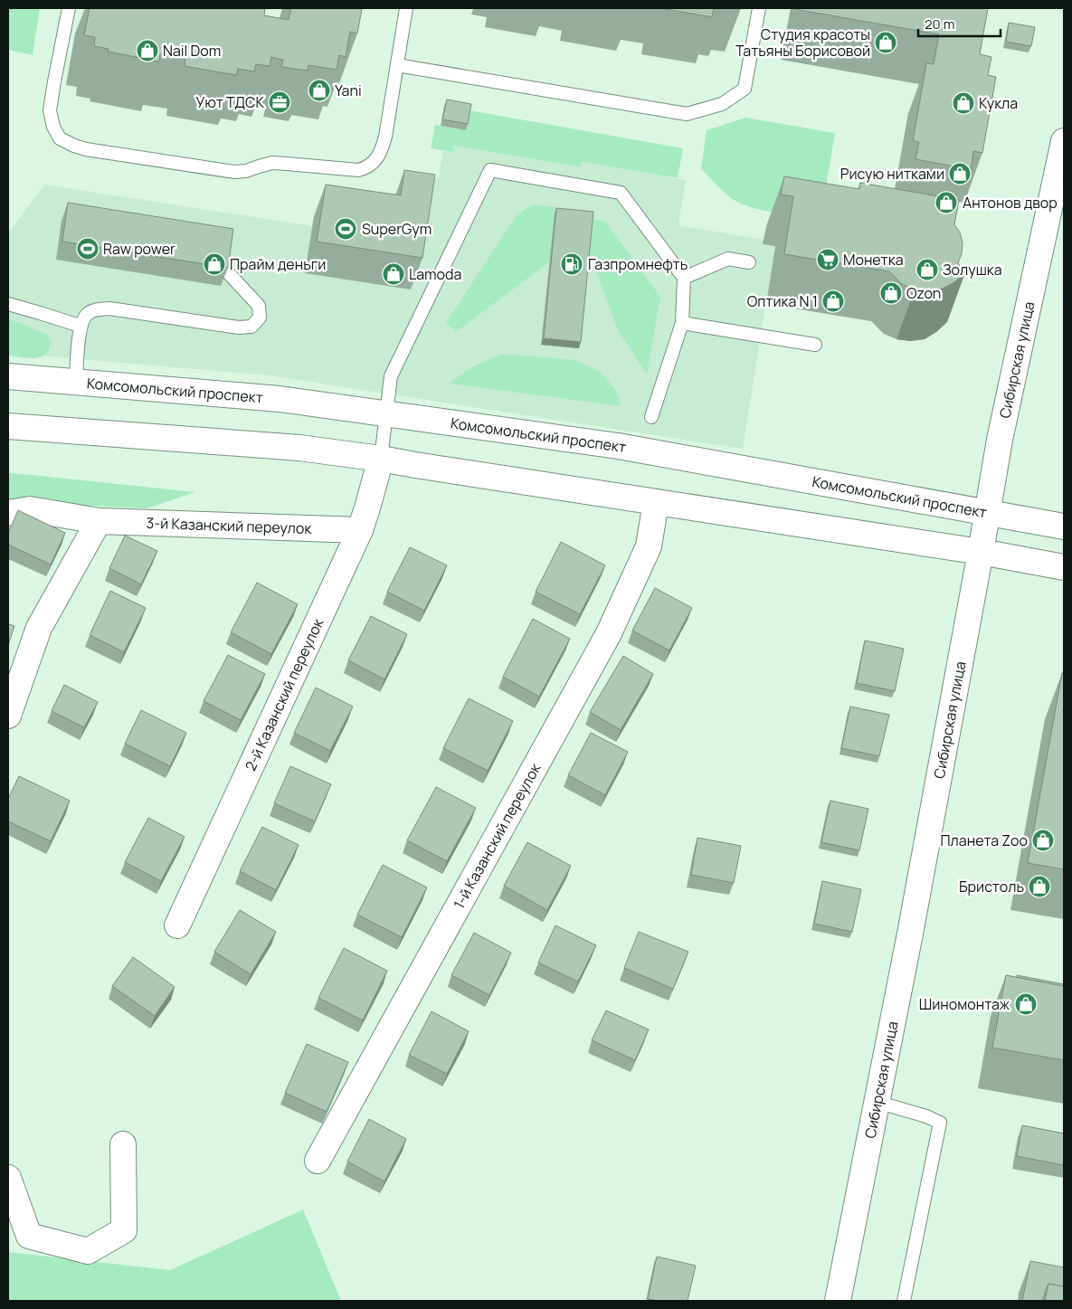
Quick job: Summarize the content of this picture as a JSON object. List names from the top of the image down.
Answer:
{
  "streets": {
    "main road": [
      "Сибирская улица",
      "Комсомольский проспект",
      "3-й Казанский переулок",
      "2-й Казанский переулок",
      "1-й Казанский переулок"
    ]
  },
  "crossings": [
    ["Сибирская улица", "Комсомольский проспект"],
    ["3-й Казанский переулок", "2-й Казанский переулок"]
  ],
  "places": {
    "shop": [
      "Студия красоты Татьяны Борисовой",
      "Nail Dom",
      "Yani",
      "Кукла",
      "Рисую нитками",
      "Антонов двор",
      "Прайм деньги",
      "Золушка",
      "Lamoda",
      "Ozon",
      "Оптика N 1",
      "Планета Zoo",
      "Бристоль",
      "Шиномонтаж"
    ],
    "office": ["Уют ТДСК"],
    "sports": ["SuperGym", "Raw power"],
    "supermarket": ["Монетка"],
    "fuel station": ["Газпромнефть"]
  },
  "scale_bar": "20 m"
}
